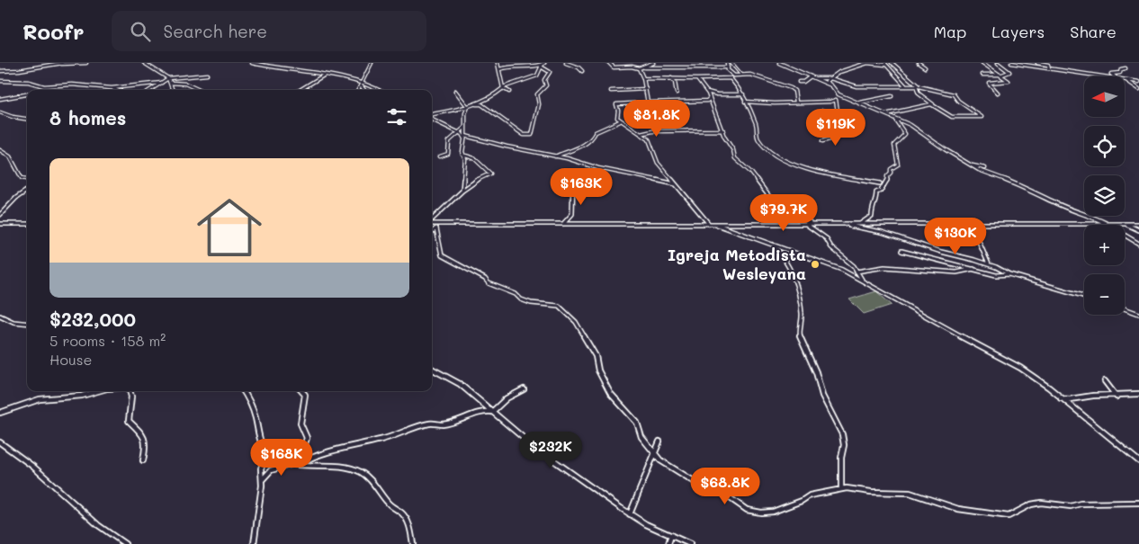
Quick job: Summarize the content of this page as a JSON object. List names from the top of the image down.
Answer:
{
  "places": ["Igreja Metodista Wesleyana"],
  "north": "left",
  "page": {
    "header": "Roofr",
    "search": "Search here",
    "nav": ["Map", "Layers", "Share"],
    "map_buttons": ["+", "−"],
    "heading": "8 homes",
    "price": [
      "$81.8K",
      "$119K",
      "$163K",
      "$79.7K",
      "$130K",
      "$232K",
      "$168K",
      "$68.8K"
    ],
    "list": [
      {
        "name": "$232,000",
        "note": "5 rooms · 158 m² · House"
      }
    ]
  }
}
